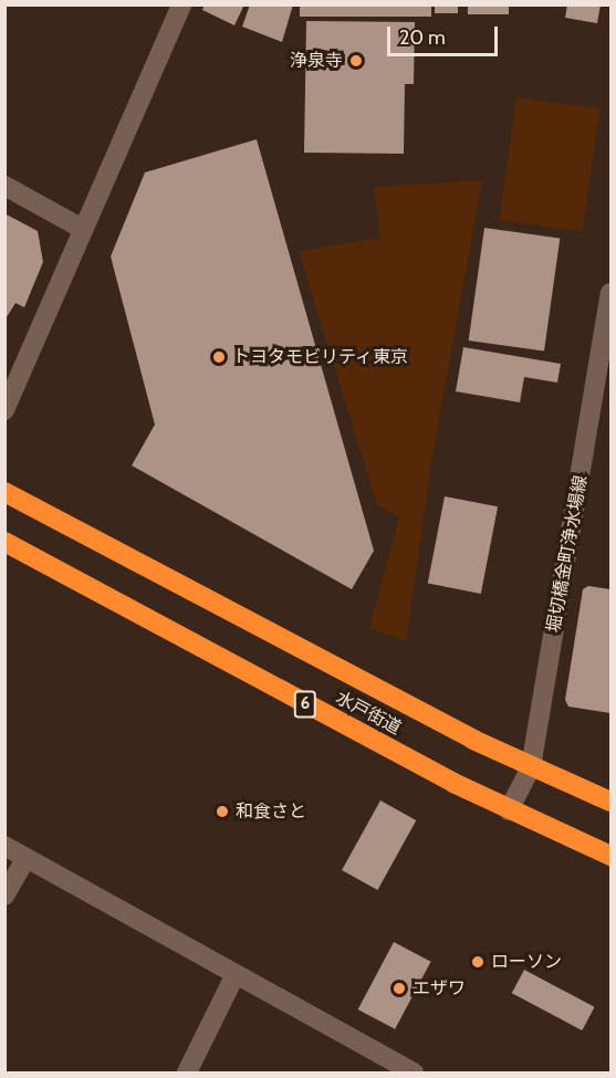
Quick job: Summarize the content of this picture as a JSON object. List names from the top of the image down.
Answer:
{
  "streets": {
    "highway": ["6", "水戸街道"],
    "street": ["堀切橋金町浄水場線"]
  },
  "crossings": [
    ["堀切橋金町浄水場線", "水戸街道"]
  ],
  "places": [
    "浄泉寺",
    "トヨタモビリティ東京",
    "和食さと",
    "ローソン",
    "エザワ"
  ],
  "scale_bar": "20 m"
}
